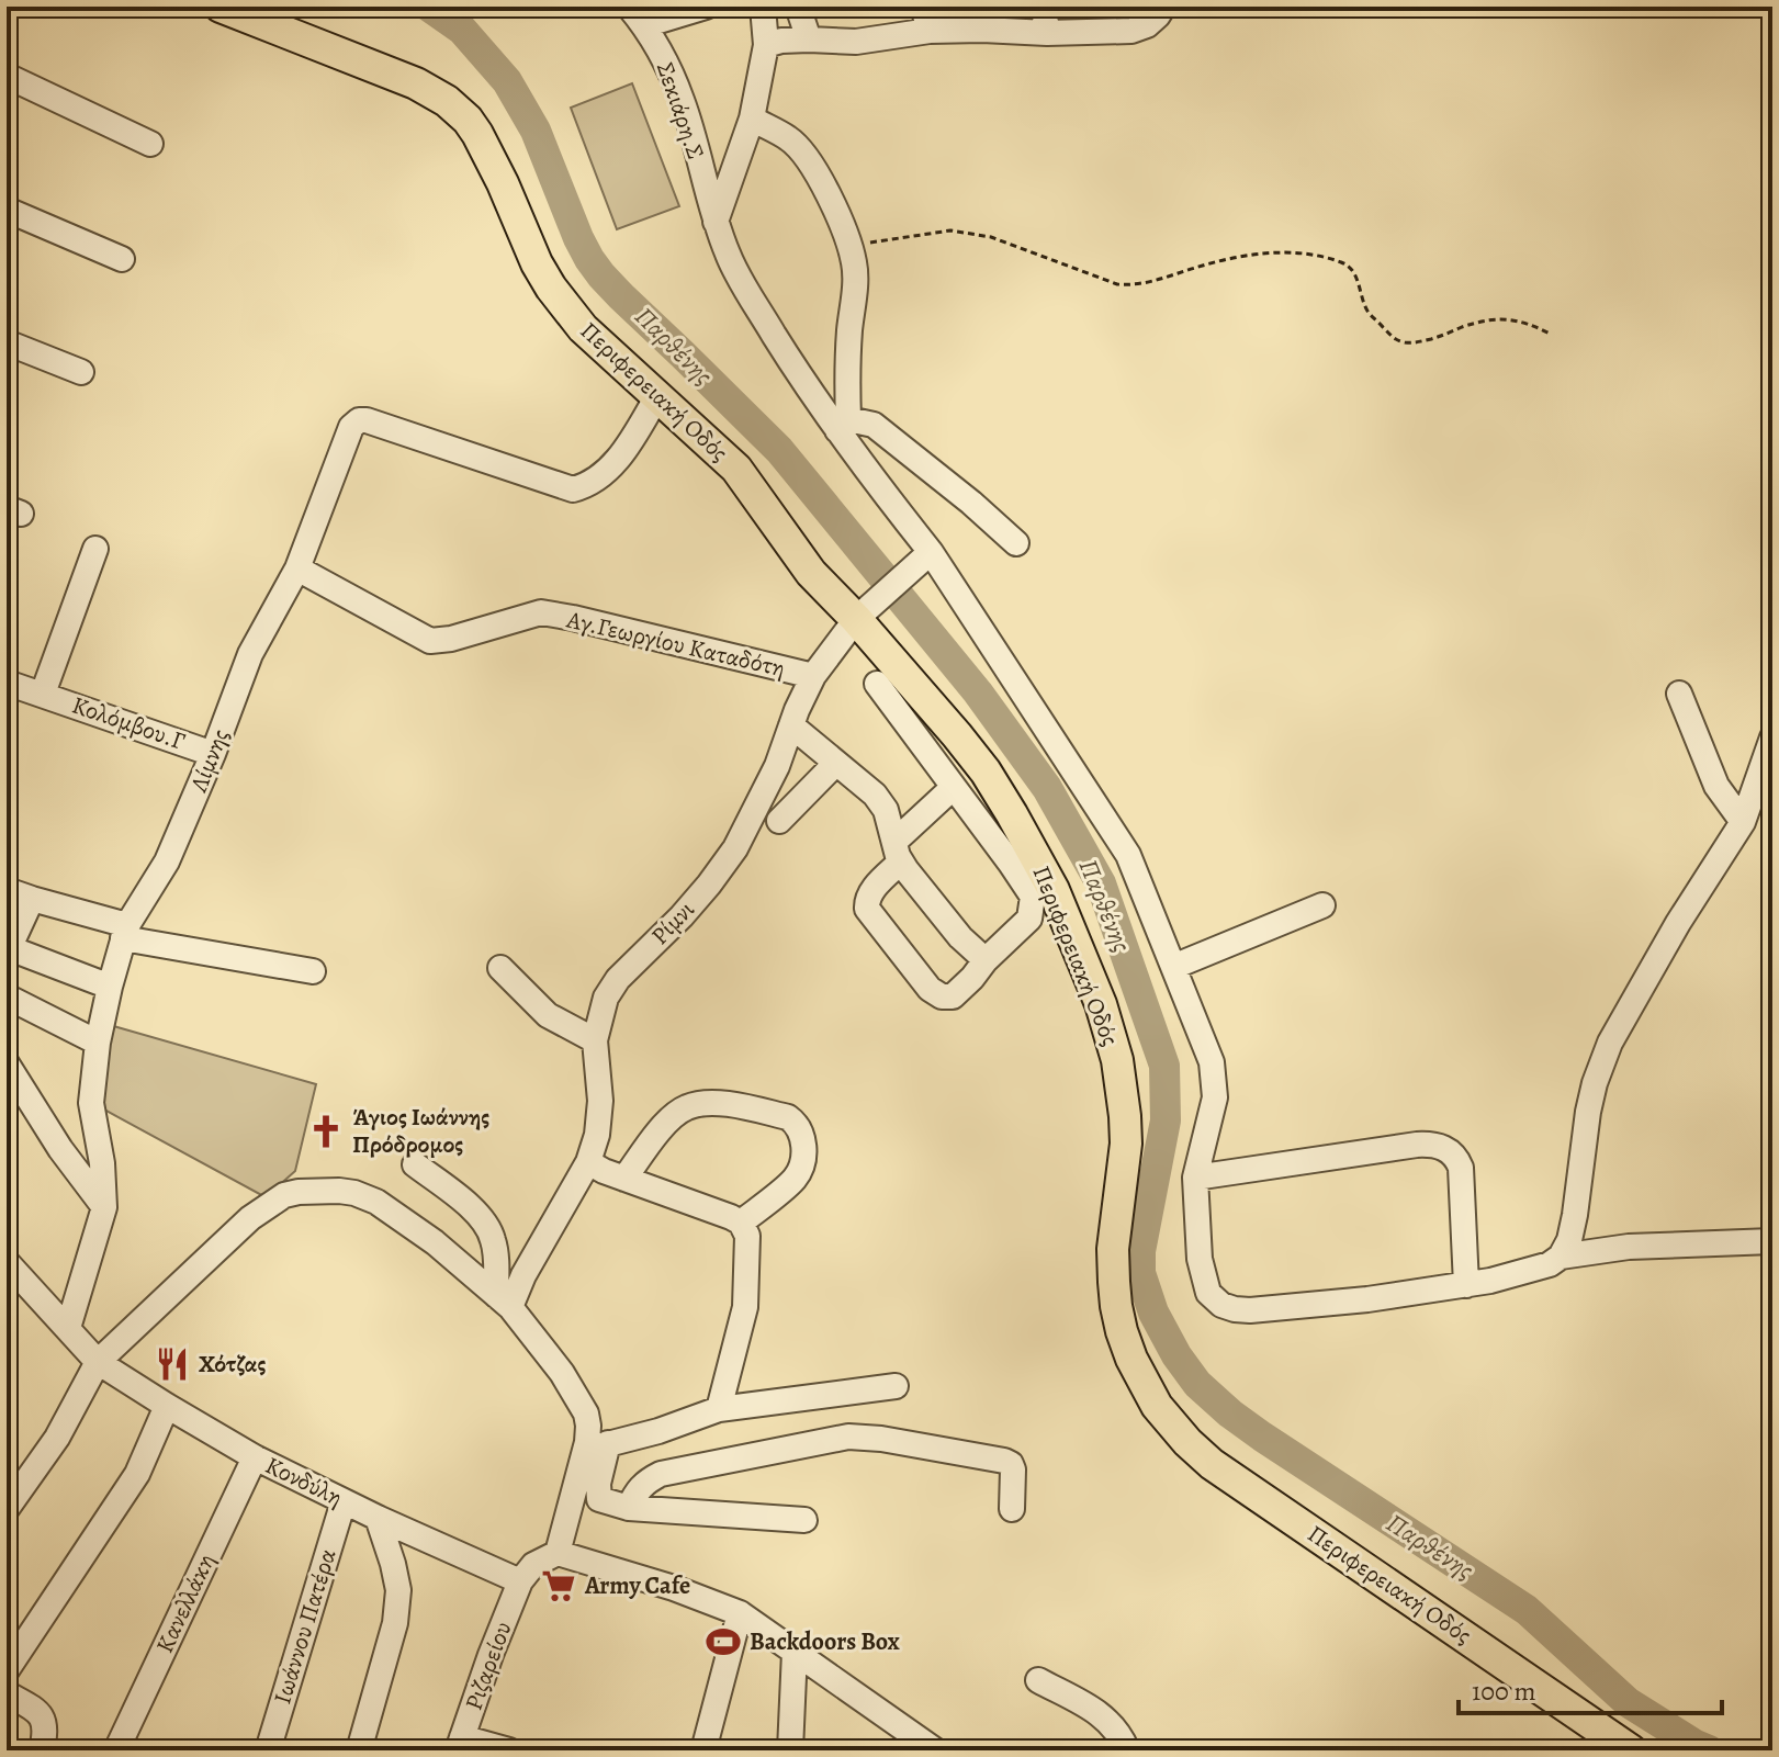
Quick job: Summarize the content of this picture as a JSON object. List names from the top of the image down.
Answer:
{
  "streets": {
    "main road": ["Περιφερειακή Οδός"],
    "street": [
      "Σεκιάρη.Σ",
      "Αγ.Γεωργίου Καταδότη",
      "Κολόμβου.Γ",
      "Λίμνης",
      "Ρίμνι",
      "Κονδύλη",
      "Κανελλάκη",
      "Ιωάννου Πατέρα",
      "Ριζαρείου"
    ]
  },
  "crossings": [
    ["Σεκιάρη.Σ", "Ρίμνι"],
    ["Περιφερειακή Οδός", "Λίμνης"],
    ["Περιφερειακή Οδός", "Ρίμνι"],
    ["Αγ.Γεωργίου Καταδότη", "Λίμνης"],
    ["Αγ.Γεωργίου Καταδότη", "Ρίμνι"],
    ["Κολόμβου.Γ", "Λίμνης"],
    ["Λίμνης", "Κονδύλη"],
    ["Κονδύλη", "Κανελλάκη"],
    ["Κονδύλη", "Ιωάννου Πατέρα"],
    ["Κονδύλη", "Ριζαρείου"]
  ],
  "water": ["Παρθένης"],
  "places": {
    "church": ["Άγιος Ιωάννης Πρόδρομος"],
    "restaurant": ["Χότζας"],
    "supermarket": ["Army Cafe"],
    "sports": ["Backdoors Box"]
  },
  "scale_bar": "100 m"
}
